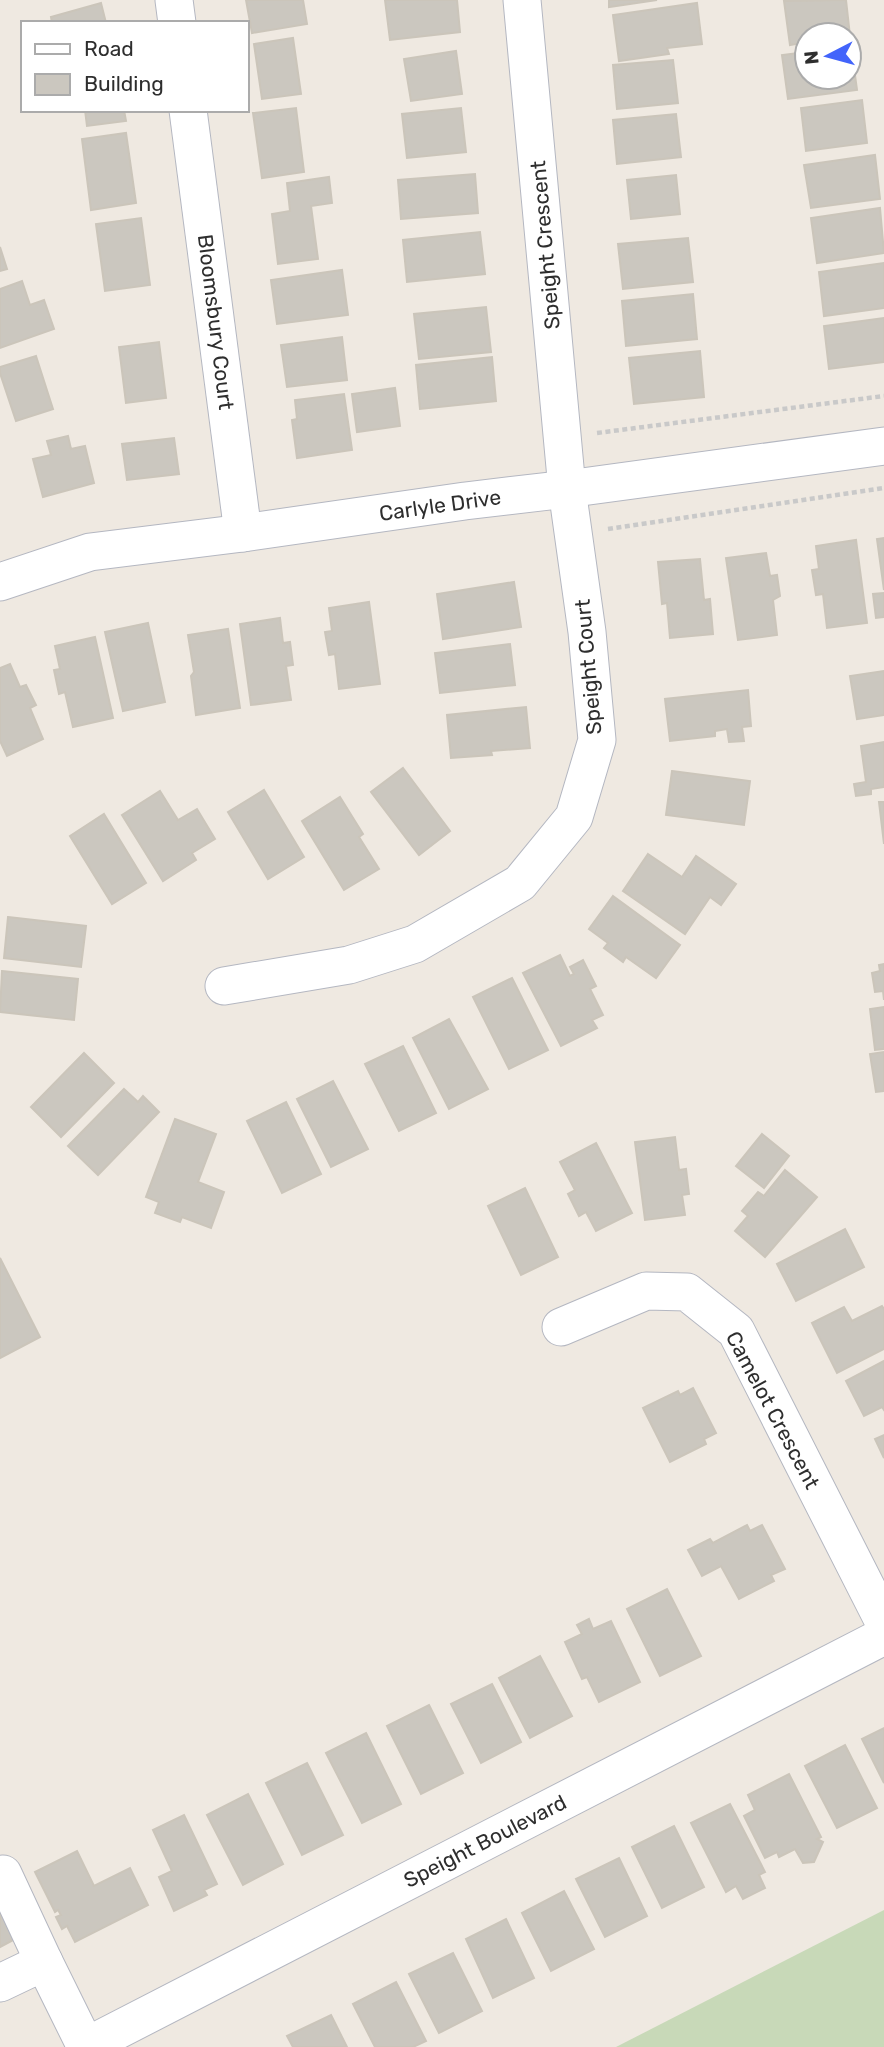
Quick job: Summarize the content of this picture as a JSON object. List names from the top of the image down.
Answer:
{
  "streets": {
    "street": [
      "Speight Crescent",
      "Bloomsbury Court",
      "Carlyle Drive",
      "Speight Court",
      "Camelot Crescent",
      "Speight Boulevard"
    ]
  },
  "crossings": [
    ["Speight Crescent", "Carlyle Drive"],
    ["Speight Crescent", "Speight Court"],
    ["Bloomsbury Court", "Carlyle Drive"],
    ["Carlyle Drive", "Speight Court"]
  ],
  "legend": ["Road", "Building"],
  "north": "left"
}
